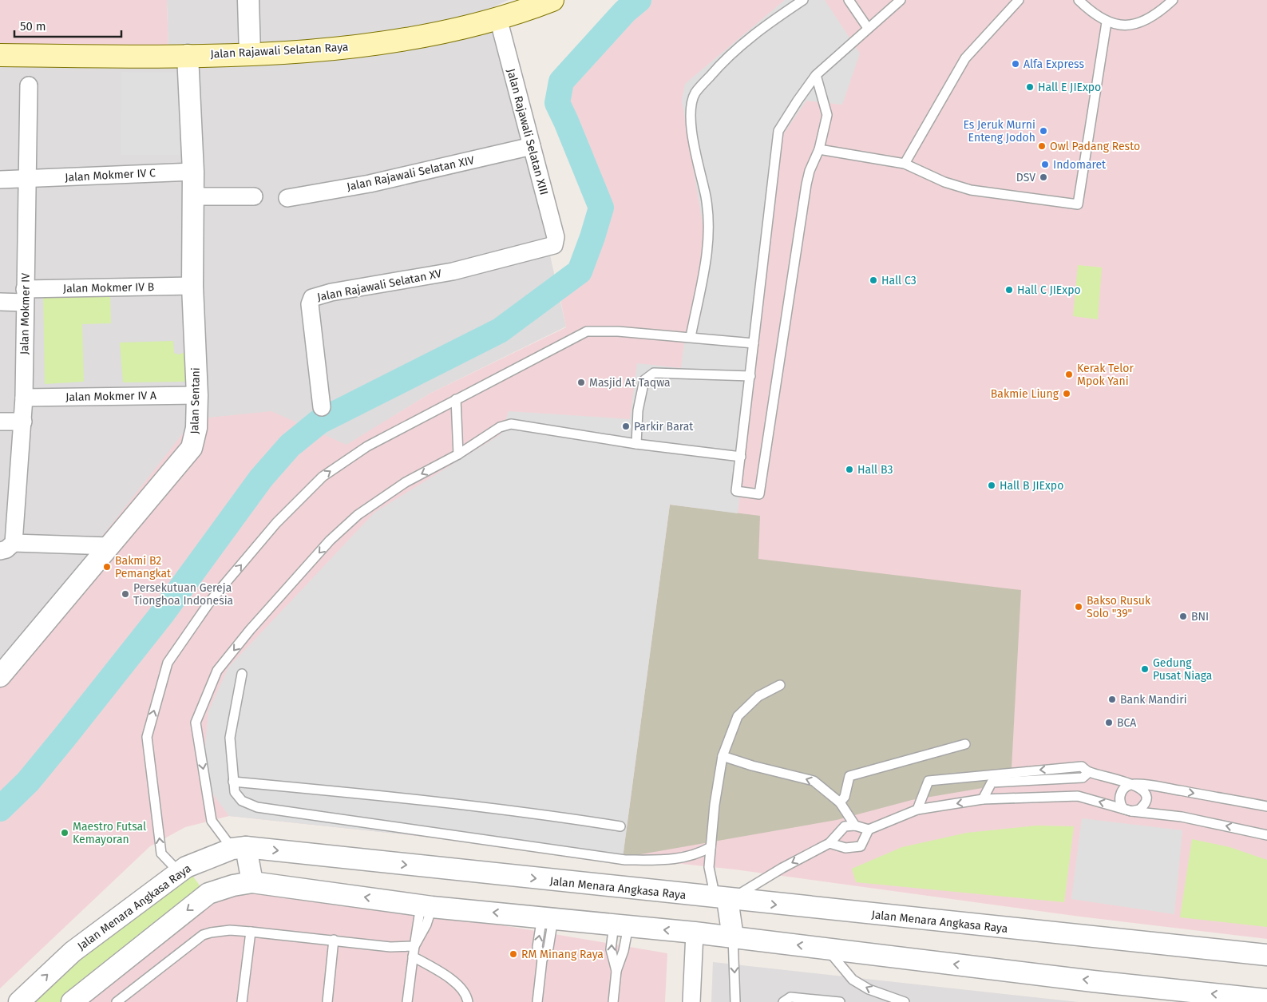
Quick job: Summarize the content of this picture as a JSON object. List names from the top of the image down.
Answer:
{
  "streets": {
    "main road": ["Jalan Rajawali Selatan Raya"],
    "street": [
      "Jalan Rajawali Selatan XIII",
      "Jalan Rajawali Selatan XIV",
      "Jalan Mokmer IV C",
      "Jalan Rajawali Selatan XV",
      "Jalan Mokmer IV B",
      "Jalan Mokmer IV",
      "Jalan Mokmer IV A",
      "Jalan Sentani",
      "Jalan Menara Angkasa Raya"
    ]
  },
  "crossings": [
    ["Jalan Rajawali Selatan Raya", "Jalan Rajawali Selatan XIII"],
    ["Jalan Rajawali Selatan Raya", "Jalan Sentani"],
    ["Jalan Rajawali Selatan XIII", "Jalan Rajawali Selatan XIV"],
    ["Jalan Rajawali Selatan XIII", "Jalan Rajawali Selatan XV"],
    ["Jalan Mokmer IV C", "Jalan Mokmer IV"],
    ["Jalan Mokmer IV C", "Jalan Sentani"],
    ["Jalan Mokmer IV B", "Jalan Mokmer IV"],
    ["Jalan Mokmer IV B", "Jalan Sentani"],
    ["Jalan Mokmer IV", "Jalan Mokmer IV A"],
    ["Jalan Mokmer IV A", "Jalan Sentani"]
  ],
  "places": [
    "Alfa Express",
    "Hall E JIExpo",
    "Es Jeruk Murni Enteng Jodoh",
    "Owl Padang Resto",
    "Indomaret",
    "DSV",
    "Hall C3",
    "Hall C JIExpo",
    "Kerak Telor Mpok Yani",
    "Masjid At Taqwa",
    "Bakmie Liung",
    "Parkir Barat",
    "Hall B3",
    "Hall B JIExpo",
    "Bakmi B2 Pemangkat",
    "Persekutuan Gereja Tionghoa Indonesia",
    "Bakso Rusuk Solo \"39\"",
    "BNI",
    "Gedung Pusat Niaga",
    "Bank Mandiri",
    "BCA",
    "Maestro Futsal Kemayoran",
    "RM Minang Raya"
  ],
  "scale_bar": "50 m"
}
